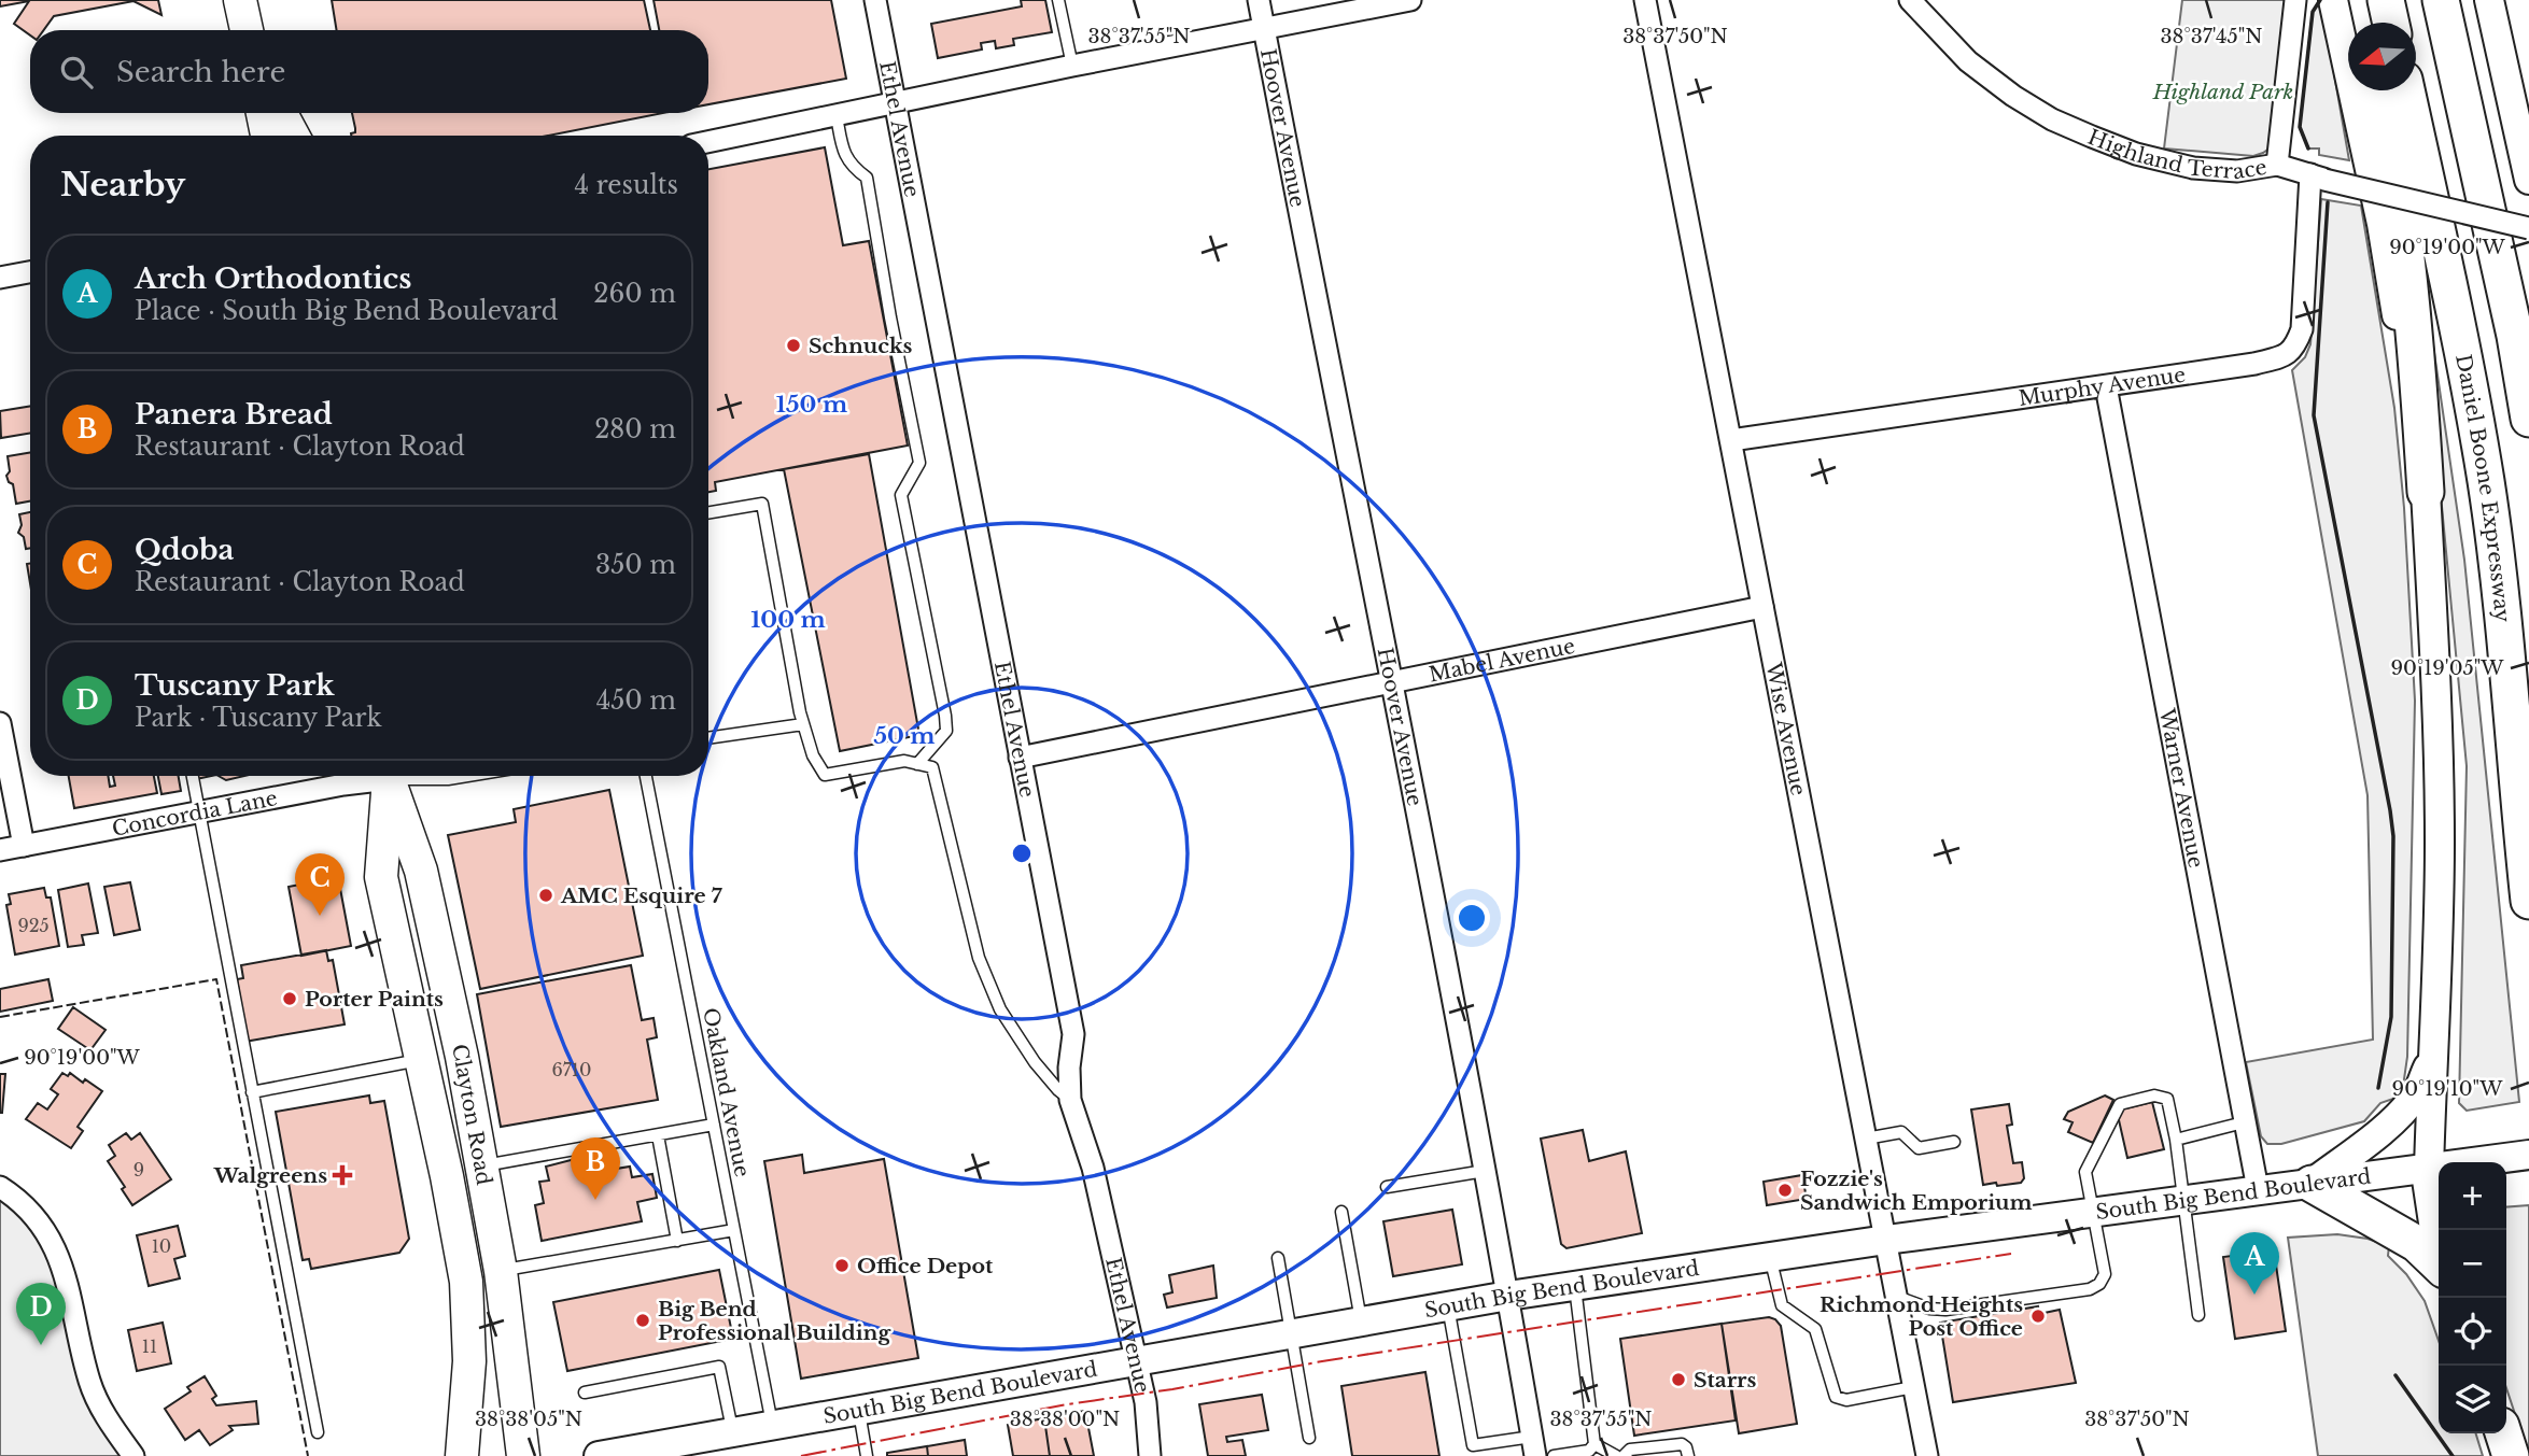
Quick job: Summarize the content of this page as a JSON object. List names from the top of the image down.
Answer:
{
  "streets": {
    "highway": ["Daniel Boone Expressway"],
    "main road": ["Clayton Road", "South Big Bend Boulevard"],
    "street": [
      "Hoover Avenue",
      "Ethel Avenue",
      "Highland Terrace",
      "Murphy Avenue",
      "Mabel Avenue",
      "Wise Avenue",
      "Warner Avenue",
      "Concordia Lane"
    ],
    "lane": ["Oakland Avenue"]
  },
  "crossings": [
    ["Hoover Avenue", "Mabel Avenue"],
    ["Hoover Avenue", "South Big Bend Boulevard"],
    ["Ethel Avenue", "Mabel Avenue"],
    ["Ethel Avenue", "South Big Bend Boulevard"],
    ["Highland Terrace", "Murphy Avenue"],
    ["Murphy Avenue", "Wise Avenue"],
    ["Murphy Avenue", "Warner Avenue"],
    ["Mabel Avenue", "Wise Avenue"],
    ["Wise Avenue", "South Big Bend Boulevard"],
    ["Warner Avenue", "South Big Bend Boulevard"],
    ["Oakland Avenue", "South Big Bend Boulevard"]
  ],
  "parks": ["Highland Park"],
  "places": {
    "other": [
      "Schnucks",
      "AMC Esquire 7",
      "Porter Paints",
      "Fozzie's Sandwich Emporium",
      "Office Depot",
      "Richmond Heights Post Office",
      "Big Bend Professional Building",
      "Starrs"
    ],
    "health": ["Walgreens"]
  },
  "house_numbers": [
    "925",
    "6710",
    "9",
    "10",
    "11"
  ],
  "north": "left",
  "page": {
    "search": "Search here",
    "heading": ["Nearby", "4 results"],
    "list": [
      {
        "mark": "A",
        "name": "Arch Orthodontics",
        "note": "Place · South Big Bend Boulevard",
        "value": "260 m"
      },
      {
        "mark": "B",
        "name": "Panera Bread",
        "note": "Restaurant · Clayton Road",
        "value": "280 m"
      },
      {
        "mark": "C",
        "name": "Qdoba",
        "note": "Restaurant · Clayton Road",
        "value": "350 m"
      },
      {
        "mark": "D",
        "name": "Tuscany Park",
        "note": "Park · Tuscany Park",
        "value": "450 m"
      }
    ],
    "pins": [
      "C",
      "B",
      "A",
      "D"
    ],
    "map_buttons": ["+", "−"]
  },
  "coordinates": [
    "38°37'55\"N",
    "38°37'50\"N",
    "38°37'45\"N",
    "90°19'00\"W",
    "90°19'05\"W",
    "90°19'10\"W",
    "38°38'05\"N",
    "38°38'00\"N"
  ],
  "rings": ["150 m", "100 m", "50 m"]
}
